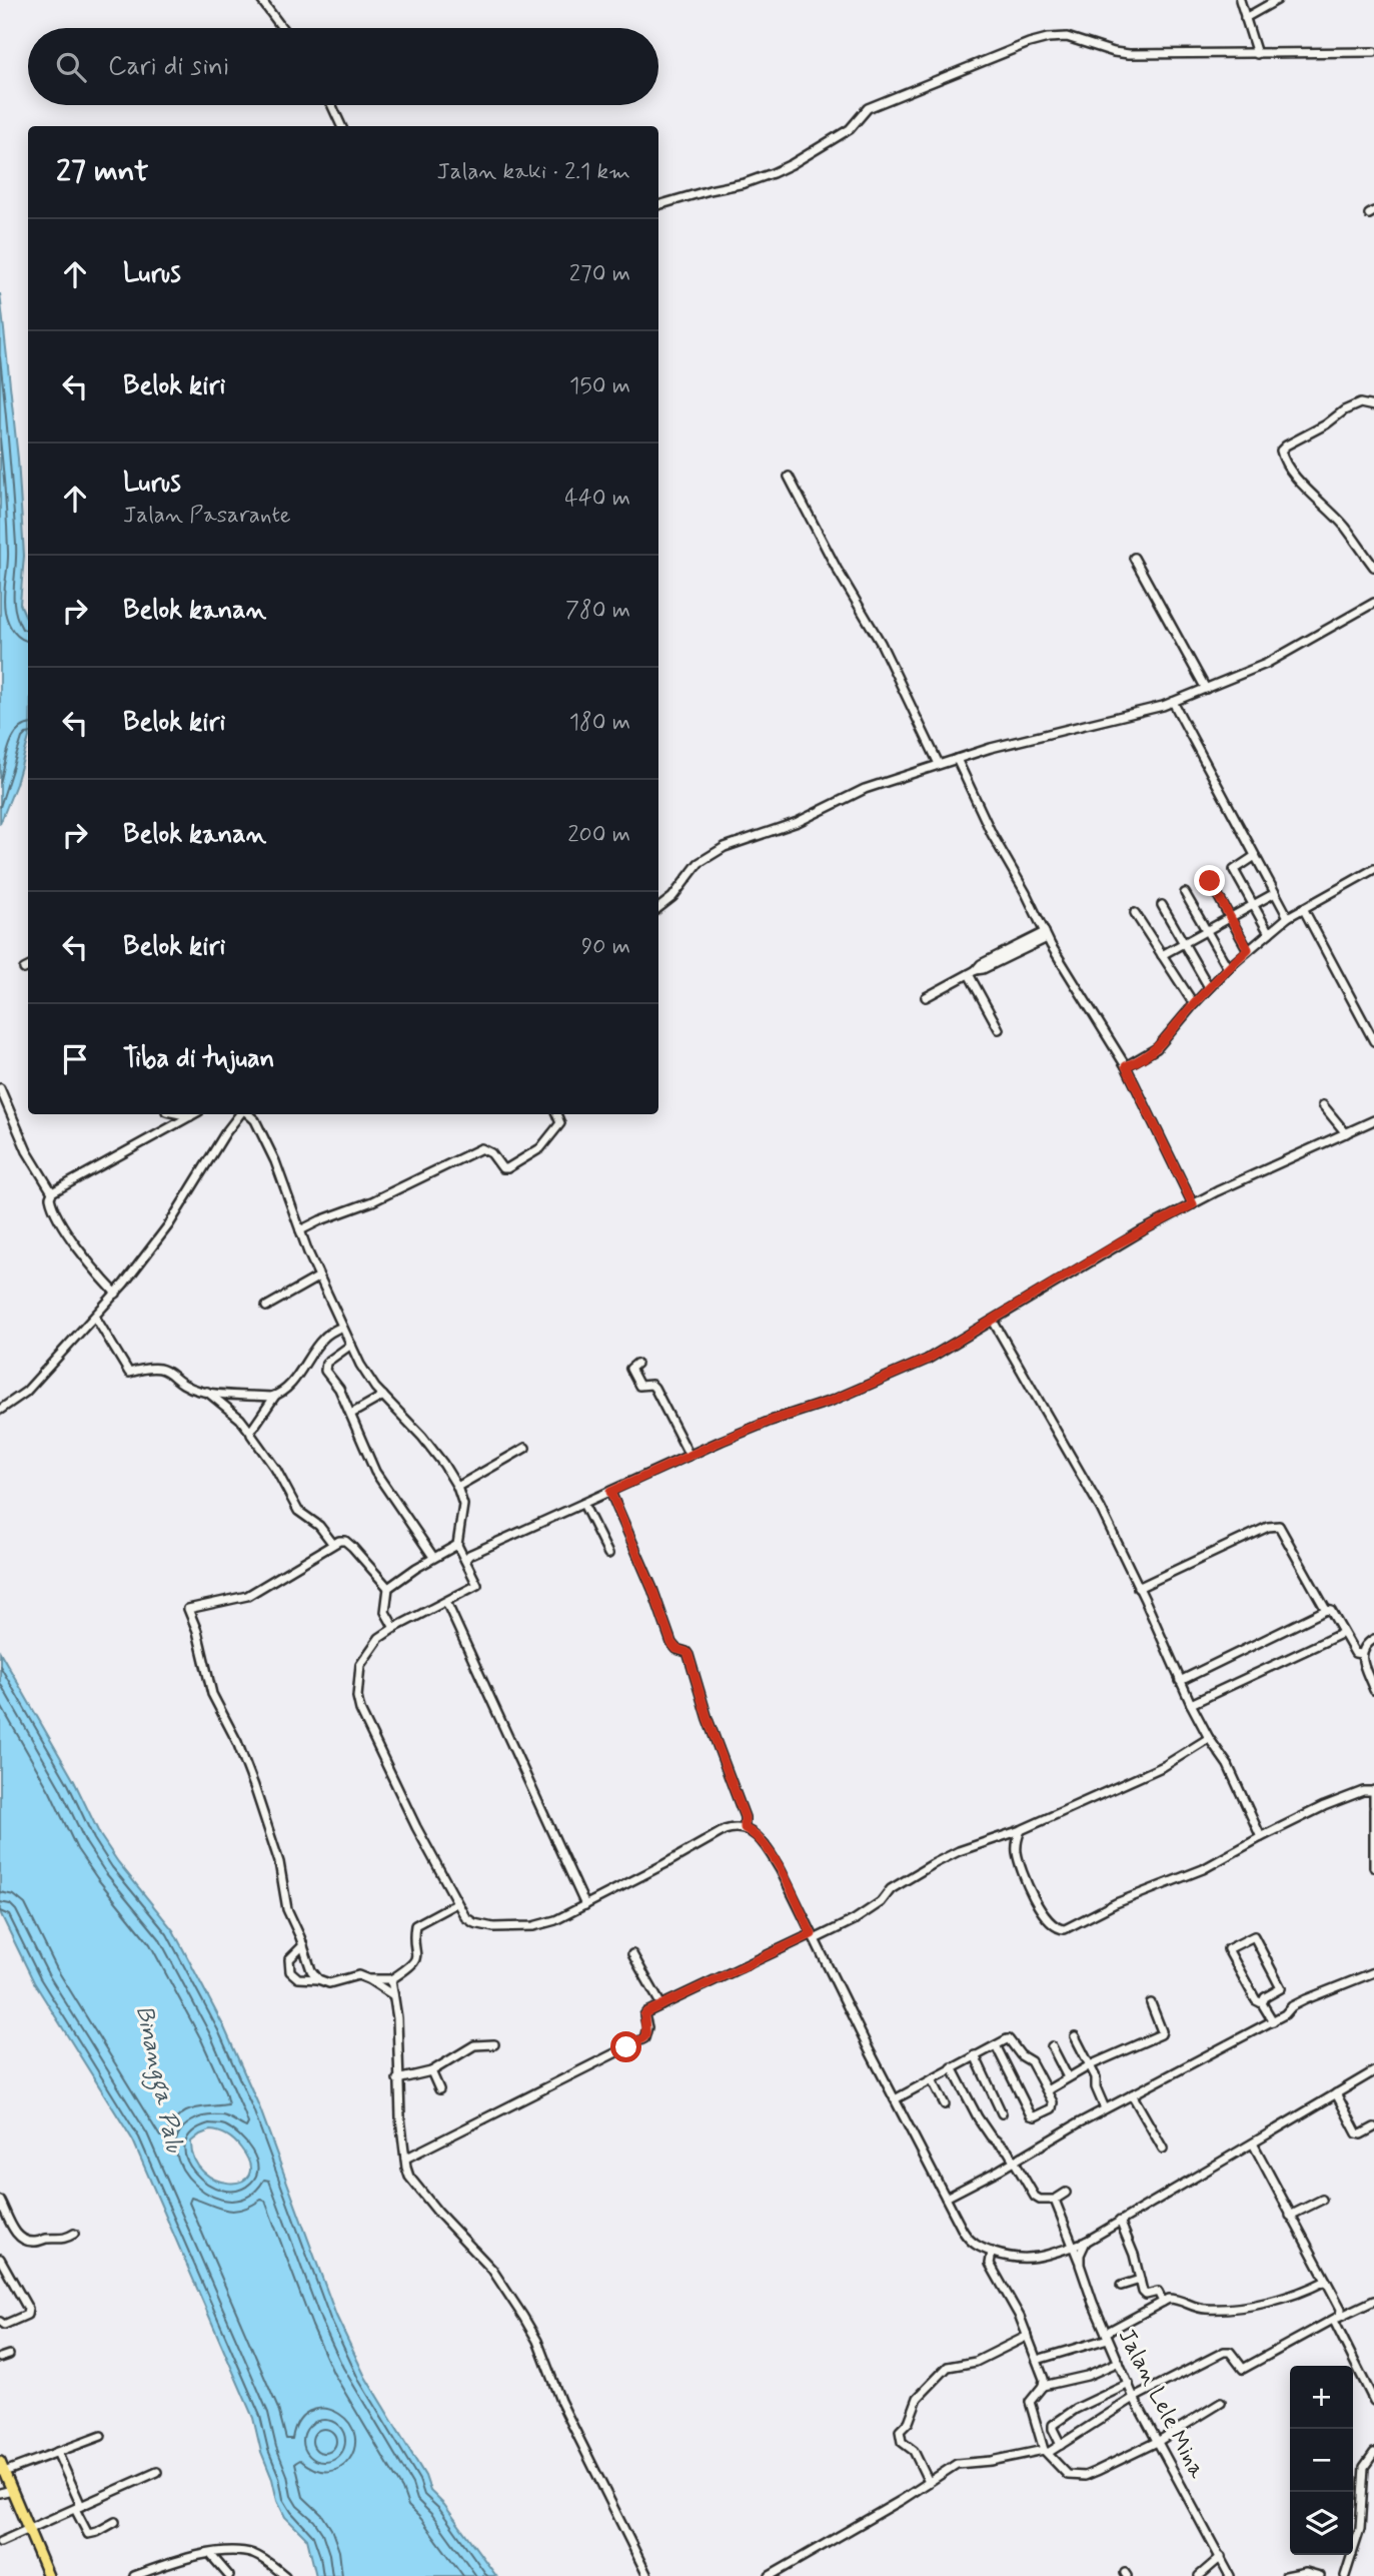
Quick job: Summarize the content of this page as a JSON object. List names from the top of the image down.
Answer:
{
  "streets": {
    "street": ["Jalan Lele Mina"]
  },
  "water": ["Binangga Palu"],
  "page": {
    "search": "Cari di sini",
    "heading": ["27 mnt", "Jalan kaki · 2.1 km"],
    "list": [
      ["Lurus", "270 m"],
      ["Belok kiri", "150 m"],
      ["Lurus", "Jalan Pasarante", "440 m"],
      ["Belok kanan", "780 m"],
      ["Belok kiri", "180 m"],
      ["Belok kanan", "200 m"],
      ["Belok kiri", "90 m"],
      "Tiba di tujuan"
    ],
    "map_buttons": ["+", "−"]
  }
}
